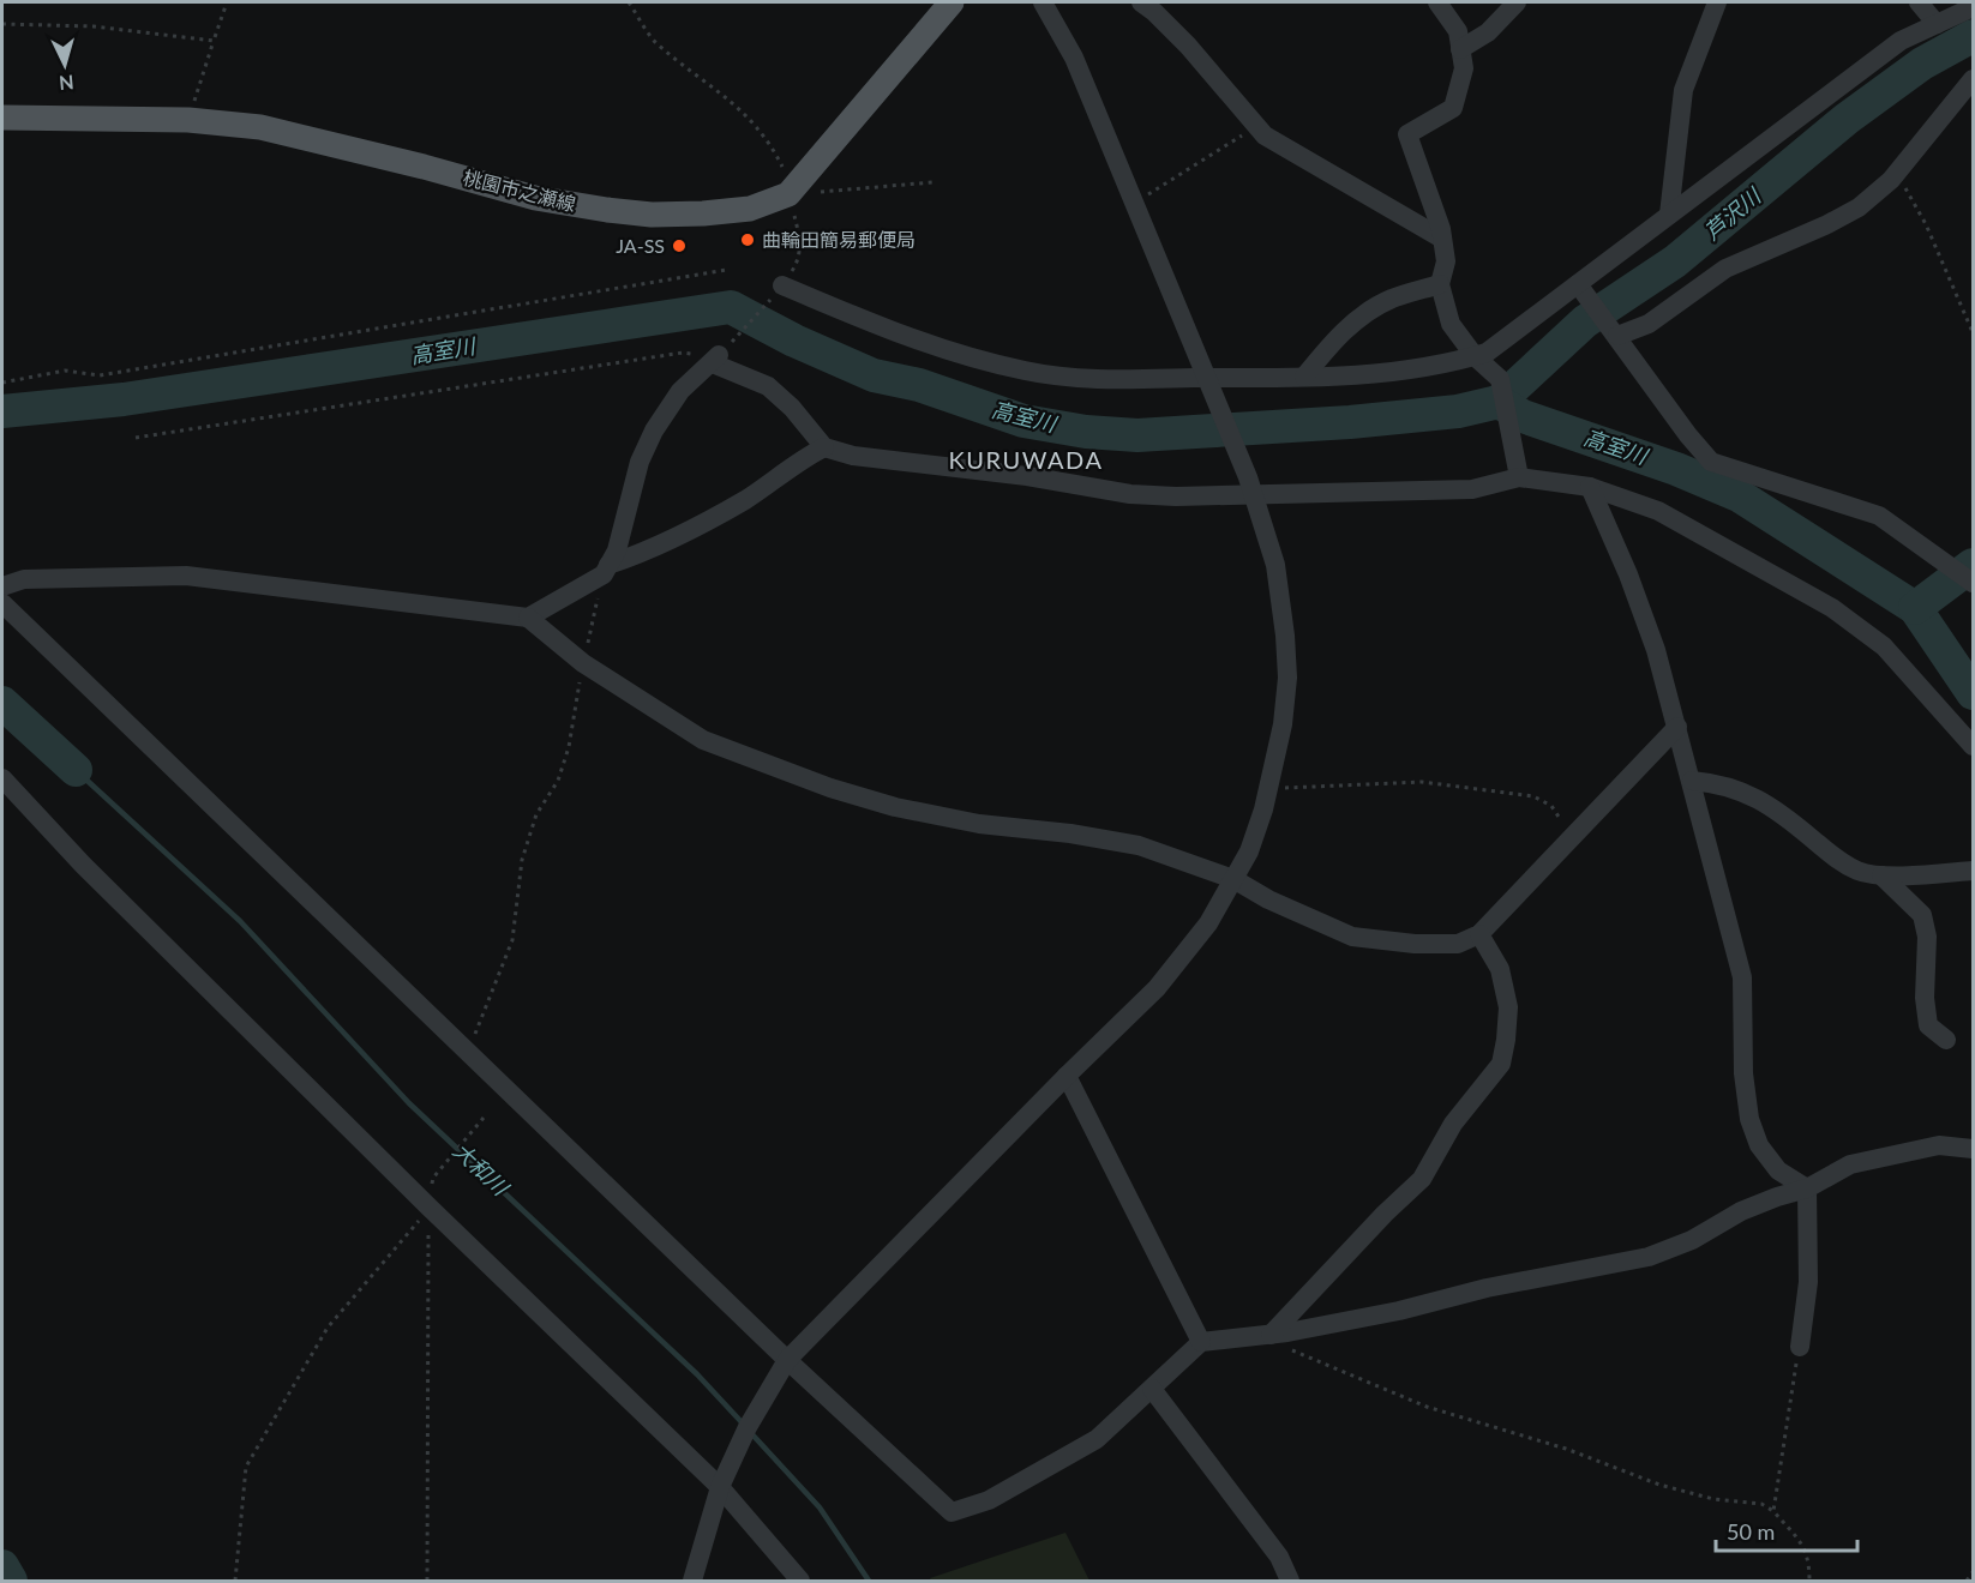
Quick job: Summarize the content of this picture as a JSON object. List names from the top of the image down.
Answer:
{
  "streets": {
    "main road": ["桃園市之瀬線"]
  },
  "districts": ["KURUWADA"],
  "water": ["芦沢川", "高室川", "大和川"],
  "places": ["曲輪田簡易郵便局", "JA-SS"],
  "scale_bar": "50 m",
  "north": "bottom"
}
